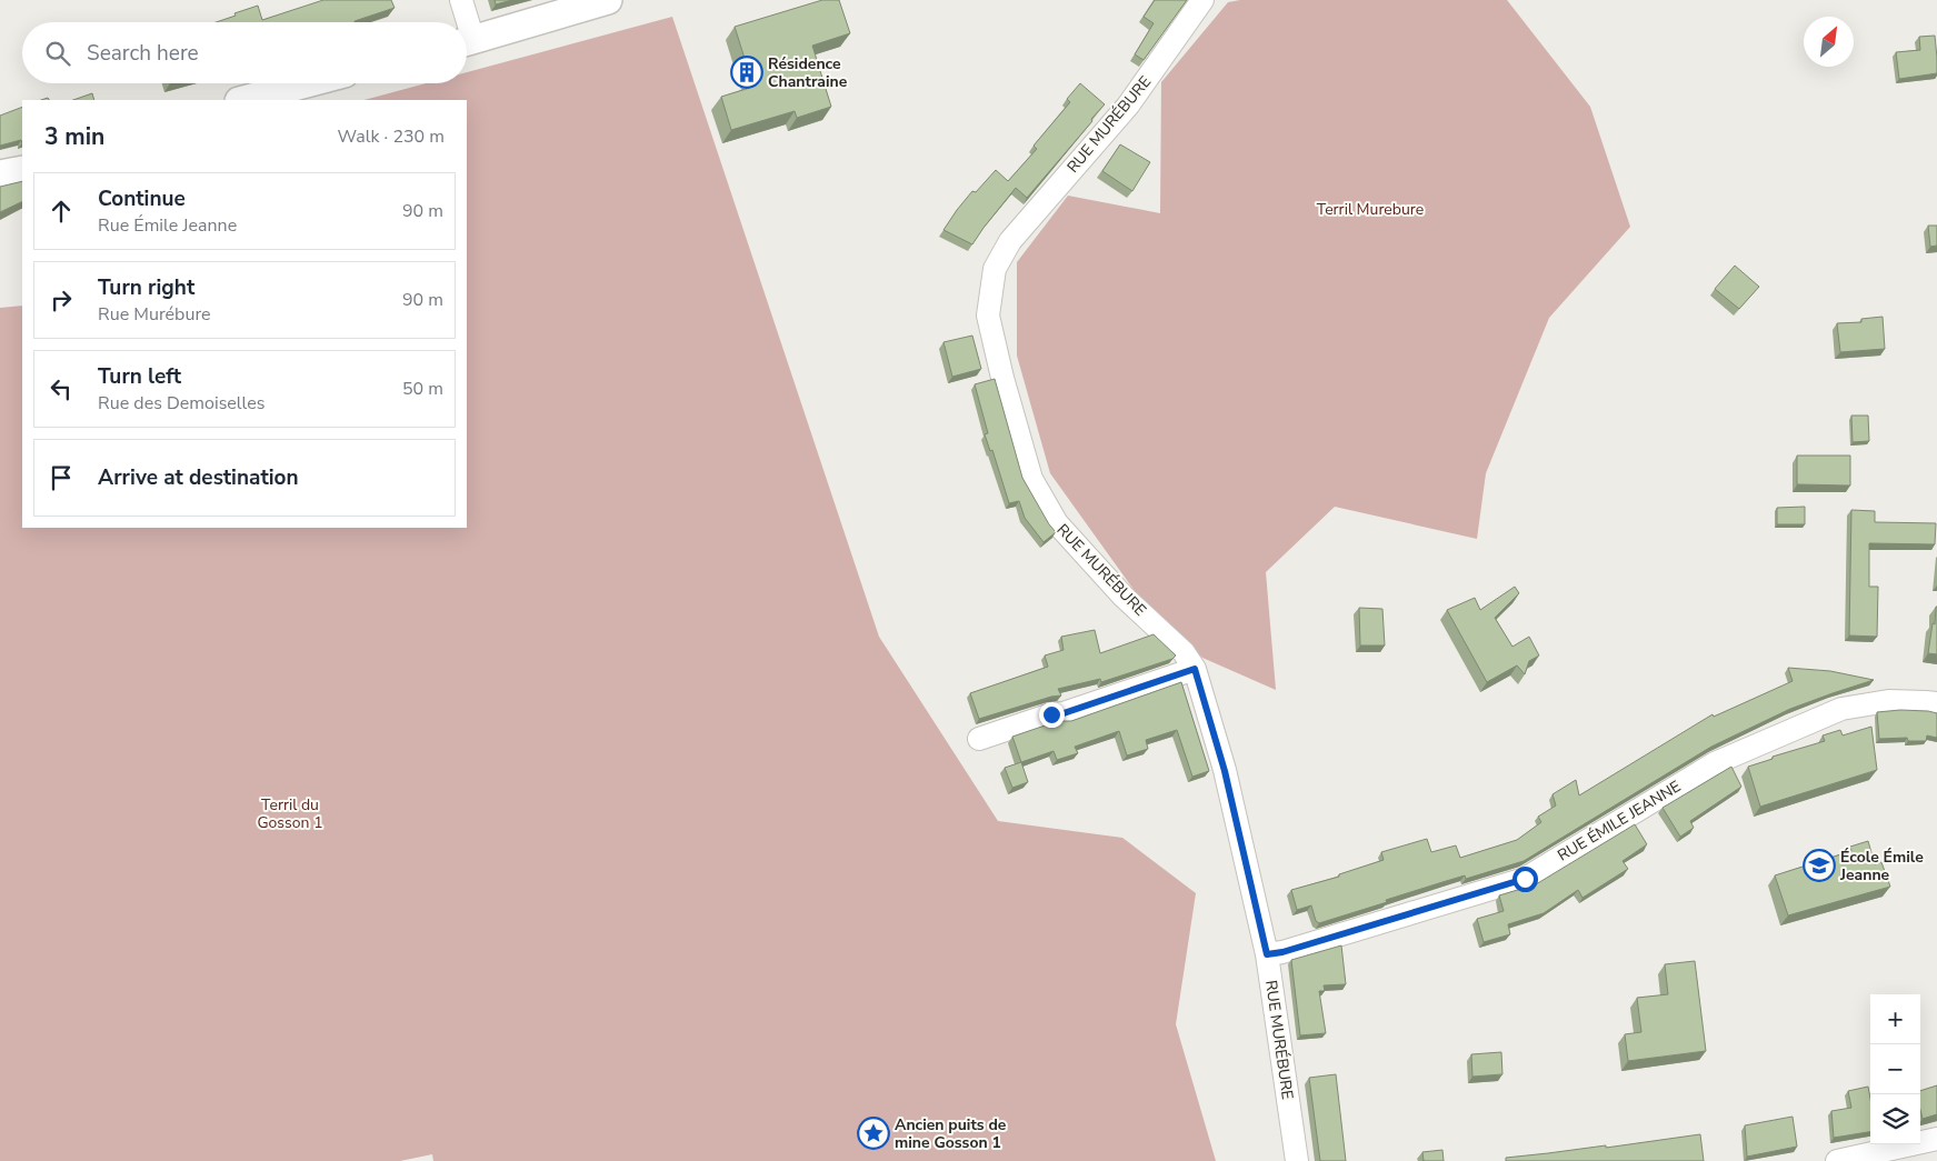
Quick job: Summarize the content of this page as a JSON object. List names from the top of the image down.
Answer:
{
  "streets": {
    "street": ["RUE MURÉBURE", "RUE ÉMILE JEANNE"]
  },
  "crossings": [
    ["RUE MURÉBURE", "RUE ÉMILE JEANNE"]
  ],
  "parks": ["Terril Murebure", "Terril du Gosson 1"],
  "places": {
    "building": ["Résidence Chantraine"],
    "school or university": ["École Émile Jeanne"],
    "place": ["Ancien puits de mine Gosson 1"]
  },
  "north": "top right",
  "page": {
    "search": "Search here",
    "heading": ["3 min", "Walk · 230 m"],
    "list": [
      ["Continue", "Rue Émile Jeanne", "90 m"],
      ["Turn right", "Rue Murébure", "90 m"],
      ["Turn left", "Rue des Demoiselles", "50 m"],
      "Arrive at destination"
    ],
    "map_buttons": ["+", "−"]
  }
}
